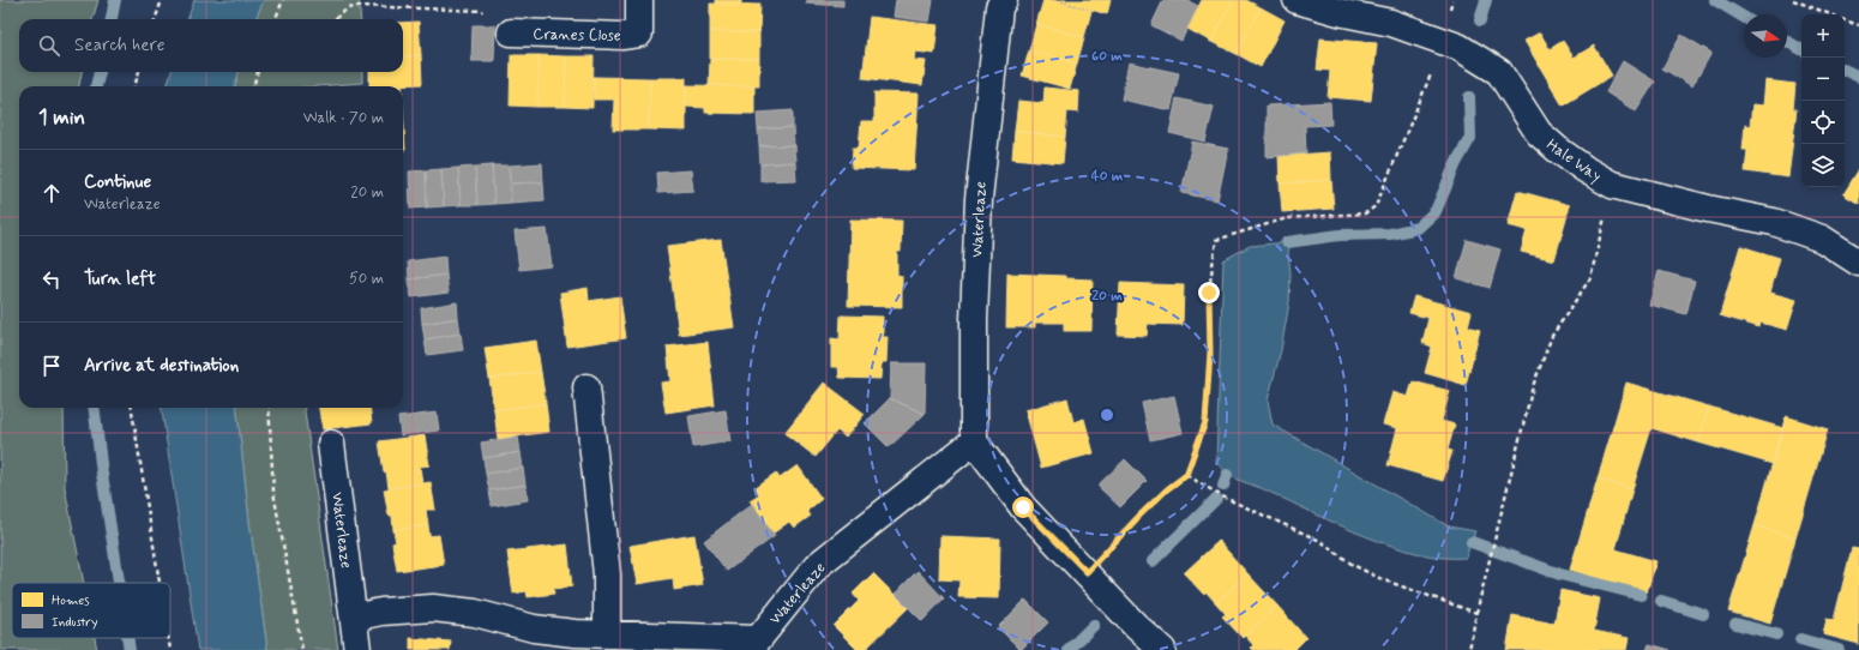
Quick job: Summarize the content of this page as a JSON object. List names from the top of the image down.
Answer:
{
  "streets": {
    "street": ["Cranes Close", "Hale Way", "Waterleaze"]
  },
  "legend": ["Homes", "Industry"],
  "north": "right",
  "page": {
    "map_buttons": ["+", "−"],
    "search": "Search here",
    "heading": ["1 min", "Walk · 70 m"],
    "list": [
      ["Continue", "Waterleaze", "20 m"],
      ["Turn left", "50 m"],
      "Arrive at destination"
    ]
  },
  "rings": ["60 m", "40 m", "20 m"]
}
